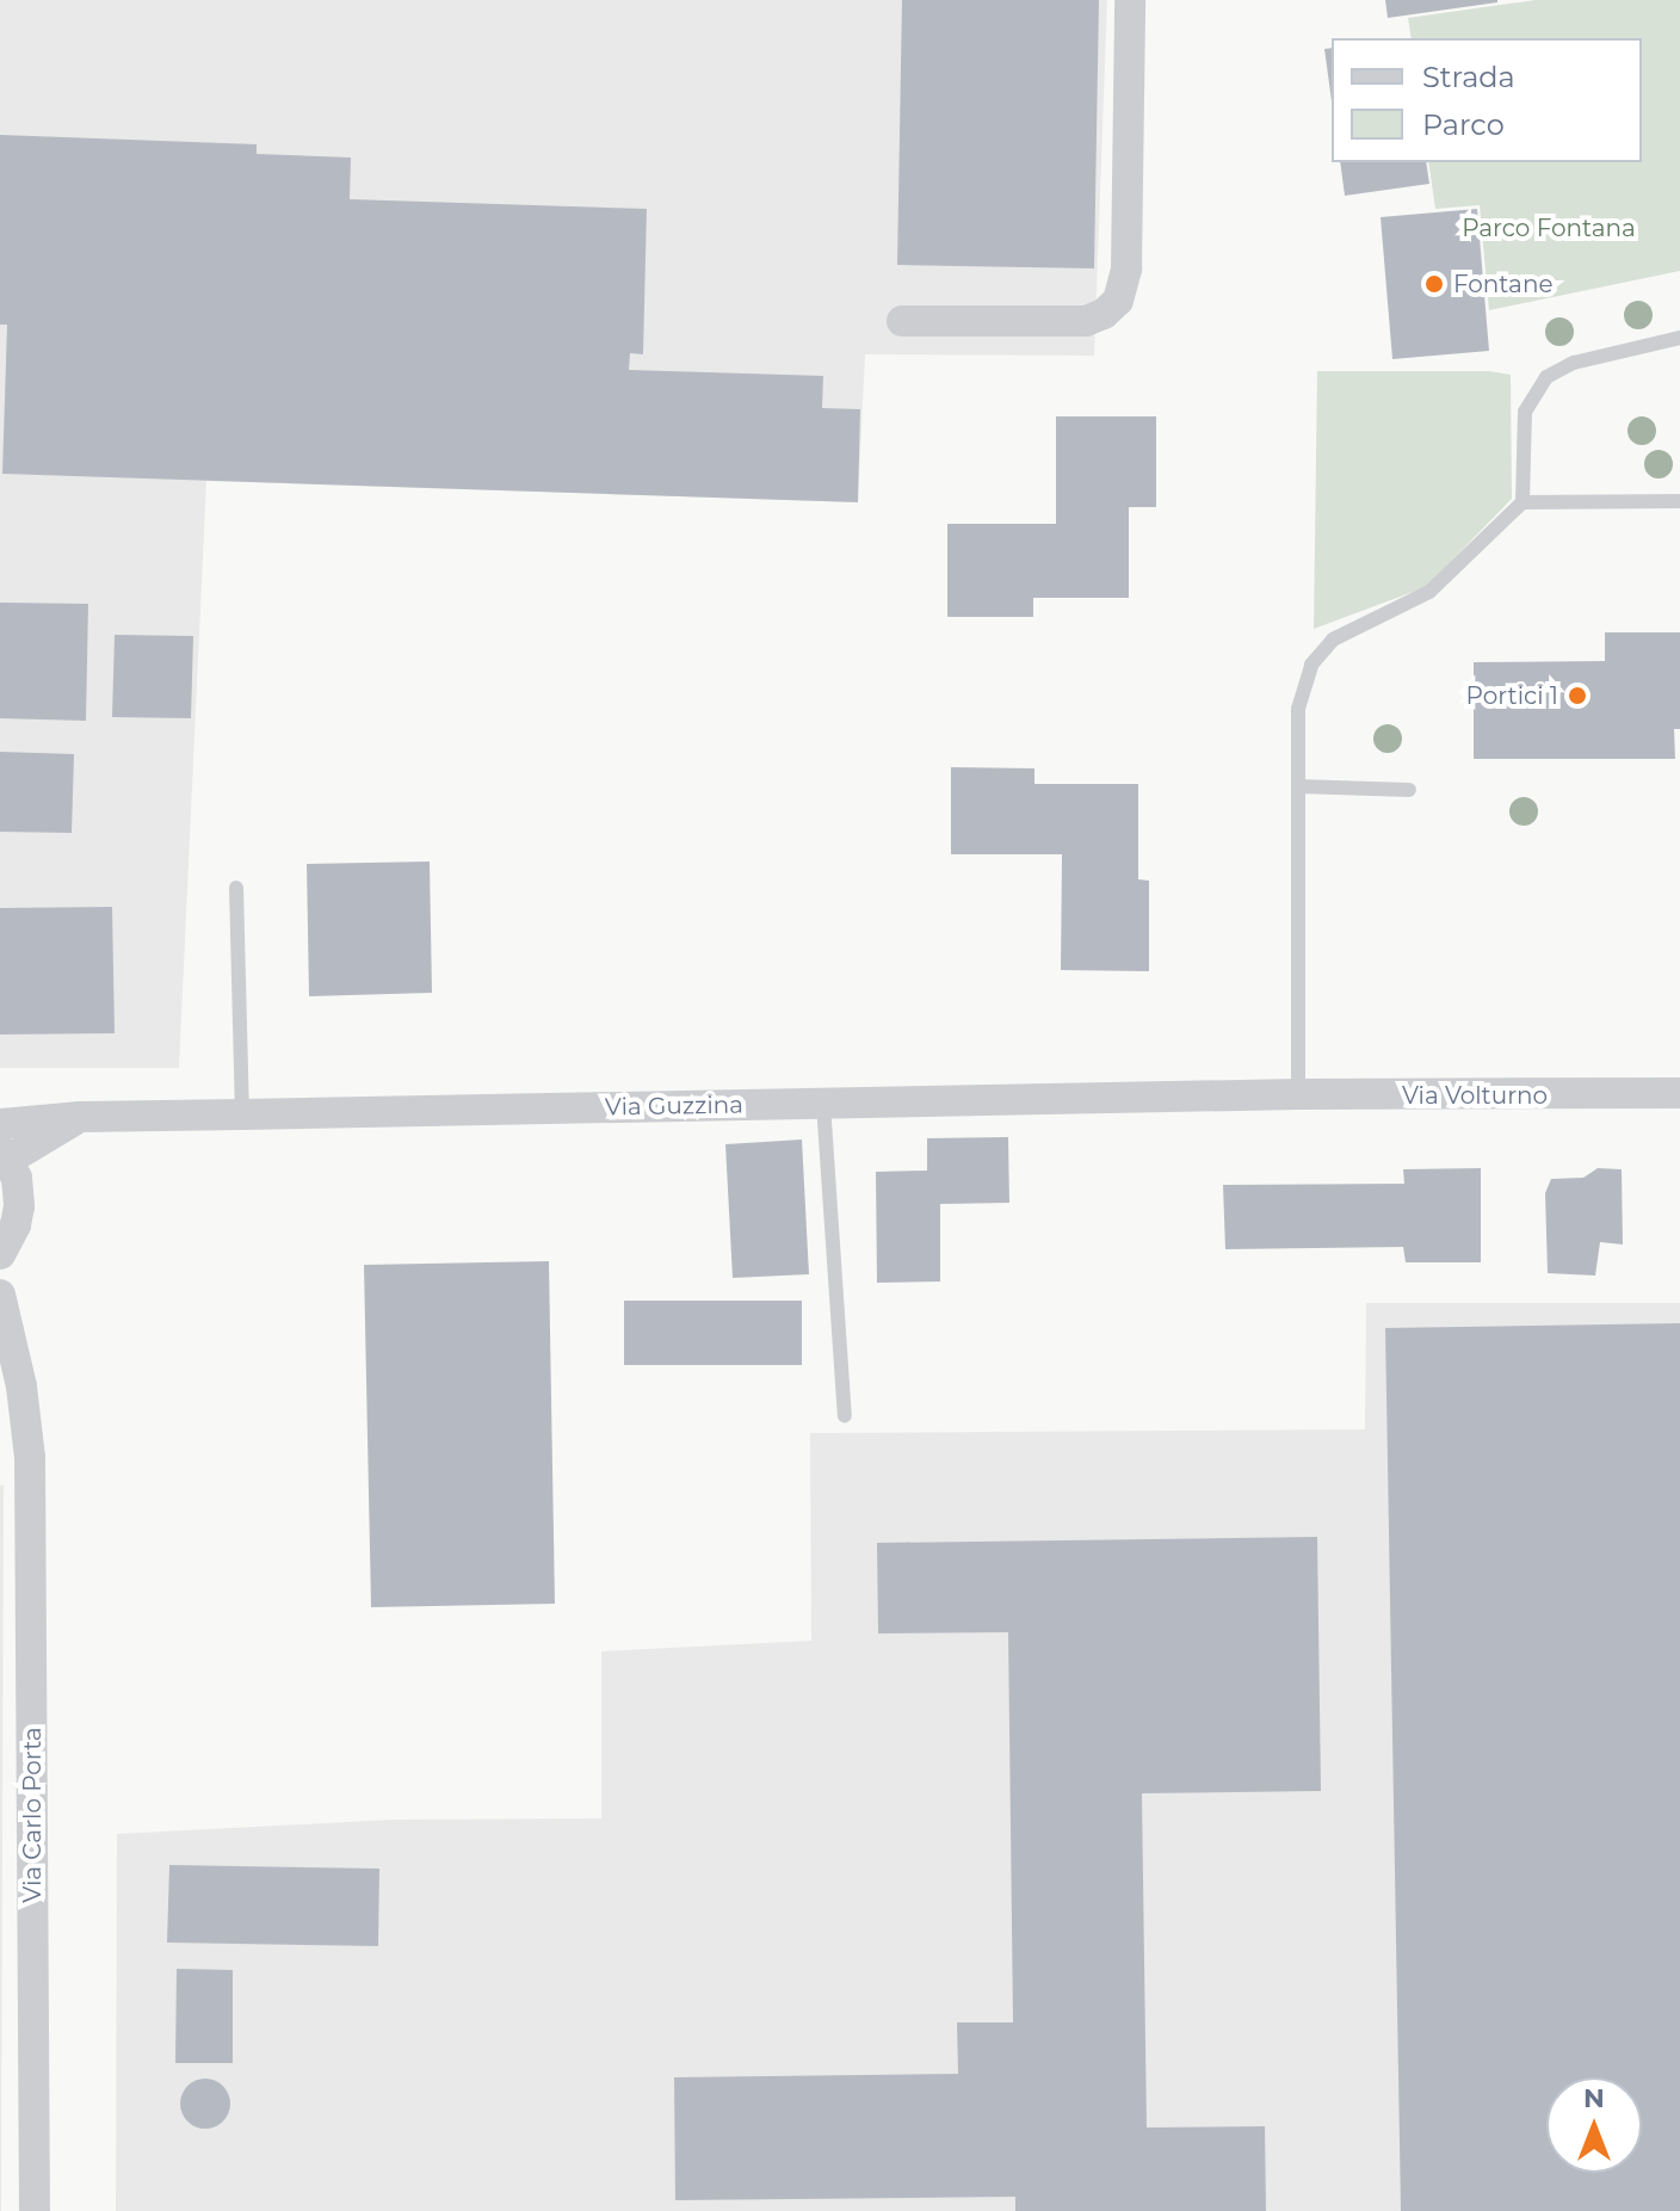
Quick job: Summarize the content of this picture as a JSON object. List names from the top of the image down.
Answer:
{
  "streets": {
    "street": ["Via Volturno", "Via Guzzina", "Via Carlo Porta"]
  },
  "crossings": [
    ["Via Volturno", "Via Guzzina"]
  ],
  "parks": ["Parco Fontana"],
  "places": ["Fontane", "Portici 1"],
  "legend": ["Strada", "Parco"],
  "north": "top"
}
